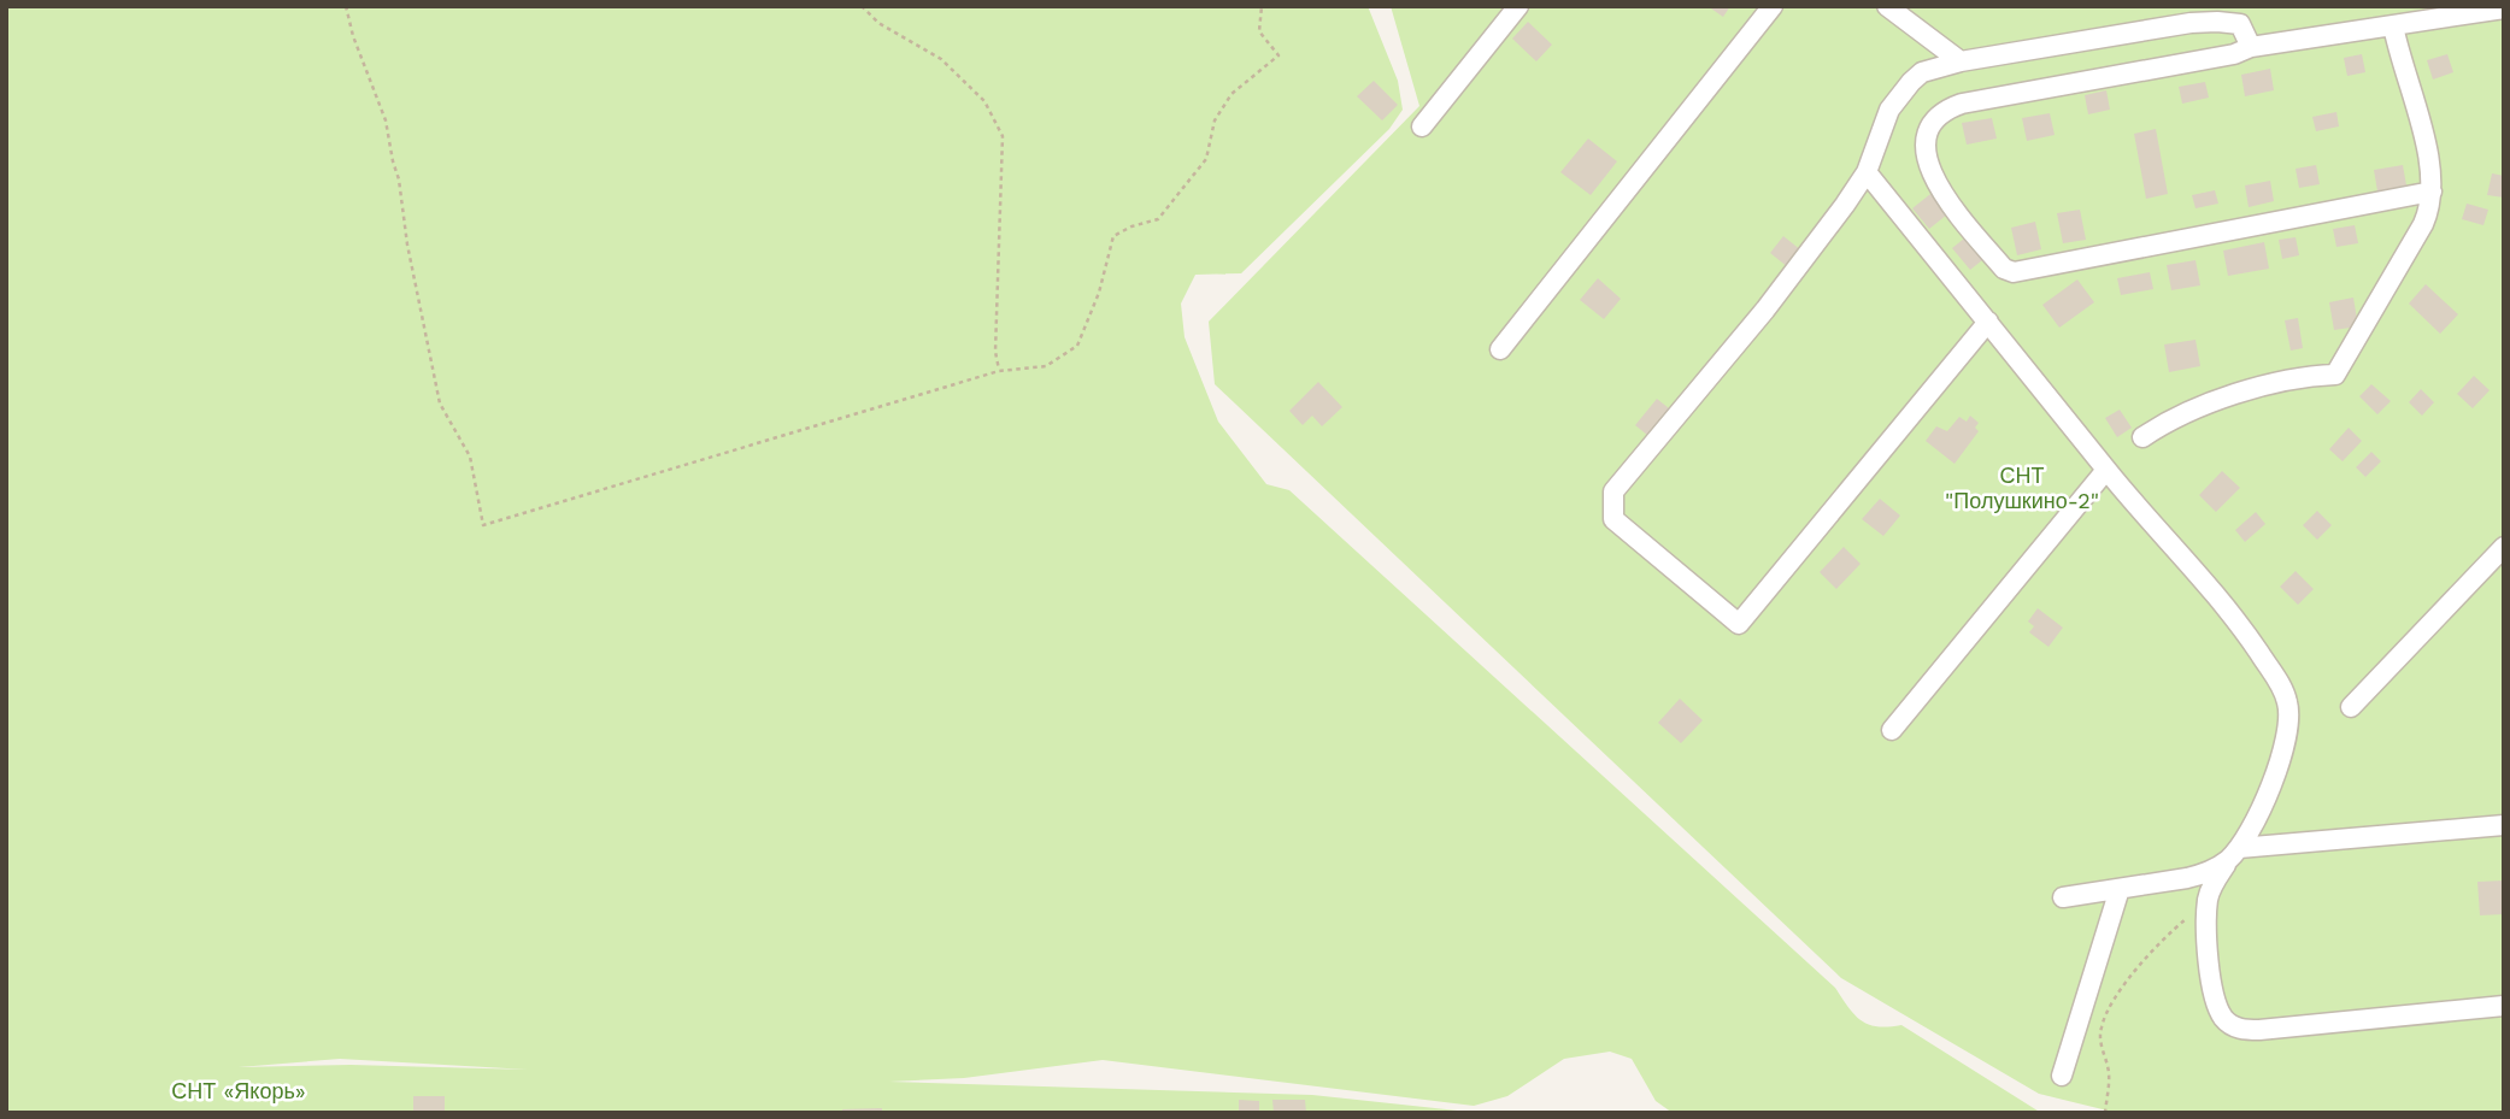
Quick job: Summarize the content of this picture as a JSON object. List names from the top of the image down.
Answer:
{
  "parks": ["СНТ \"Полушкино-2\"", "СНТ «Якорь»"]
}
